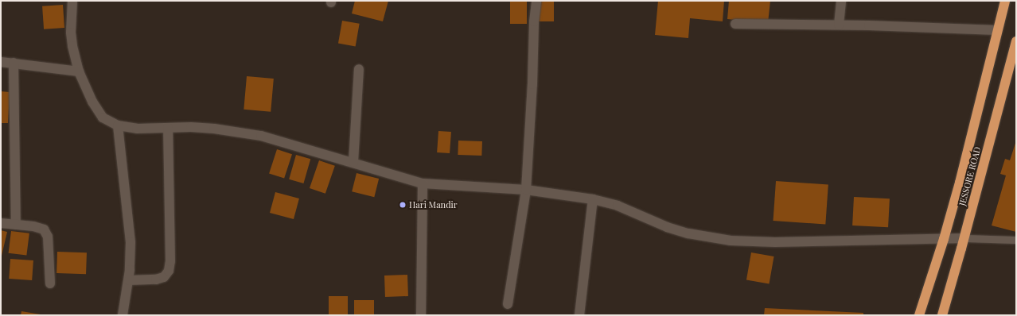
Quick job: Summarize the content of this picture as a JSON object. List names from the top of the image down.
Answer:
{
  "streets": {
    "highway": ["JESSORE ROAD"]
  },
  "places": ["Hari Mandir"]
}
